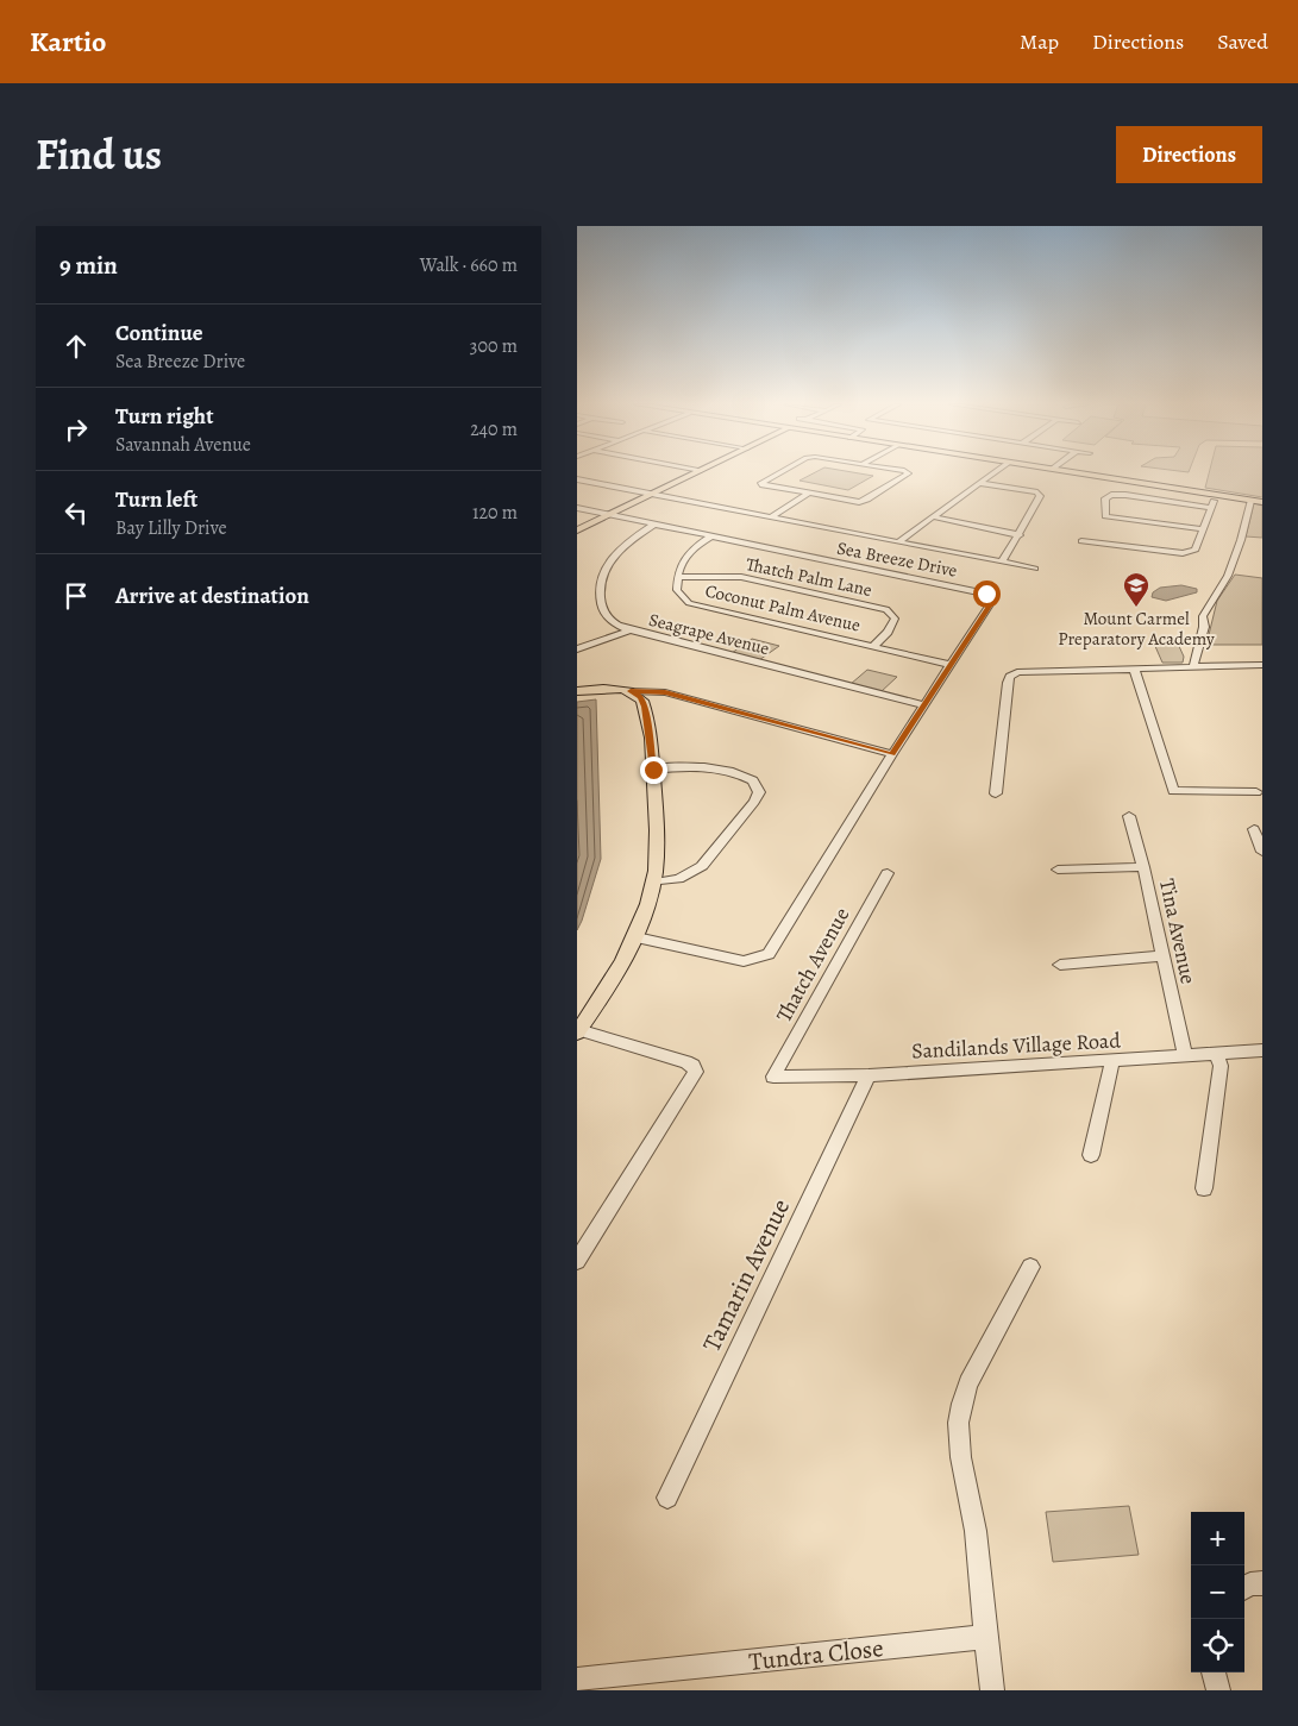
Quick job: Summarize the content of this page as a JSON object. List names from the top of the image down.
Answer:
{
  "streets": {
    "street": [
      "Sea Breeze Drive",
      "Thatch Palm Lane",
      "Coconut Palm Avenue",
      "Seagrape Avenue",
      "Tina Avenue",
      "Thatch Avenue",
      "Sandilands Village Road",
      "Tamarin Avenue",
      "Tundra Close"
    ]
  },
  "crossings": [
    ["Sea Breeze Drive", "Coconut Palm Avenue"],
    ["Sea Breeze Drive", "Seagrape Avenue"],
    ["Thatch Palm Lane", "Coconut Palm Avenue"],
    ["Tina Avenue", "Sandilands Village Road"],
    ["Thatch Avenue", "Sandilands Village Road"],
    ["Sandilands Village Road", "Tamarin Avenue"]
  ],
  "places": {
    "school or university": ["Mount Carmel Preparatory Academy"]
  },
  "page": {
    "header": "Kartio",
    "nav": ["Map", "Directions", "Saved"],
    "title": "Find us",
    "buttons": "Directions",
    "heading": ["9 min", "Walk · 660 m"],
    "list": [
      ["Continue", "Sea Breeze Drive", "300 m"],
      ["Turn right", "Savannah Avenue", "240 m"],
      ["Turn left", "Bay Lilly Drive", "120 m"],
      "Arrive at destination"
    ],
    "map_buttons": ["+", "−"]
  }
}
